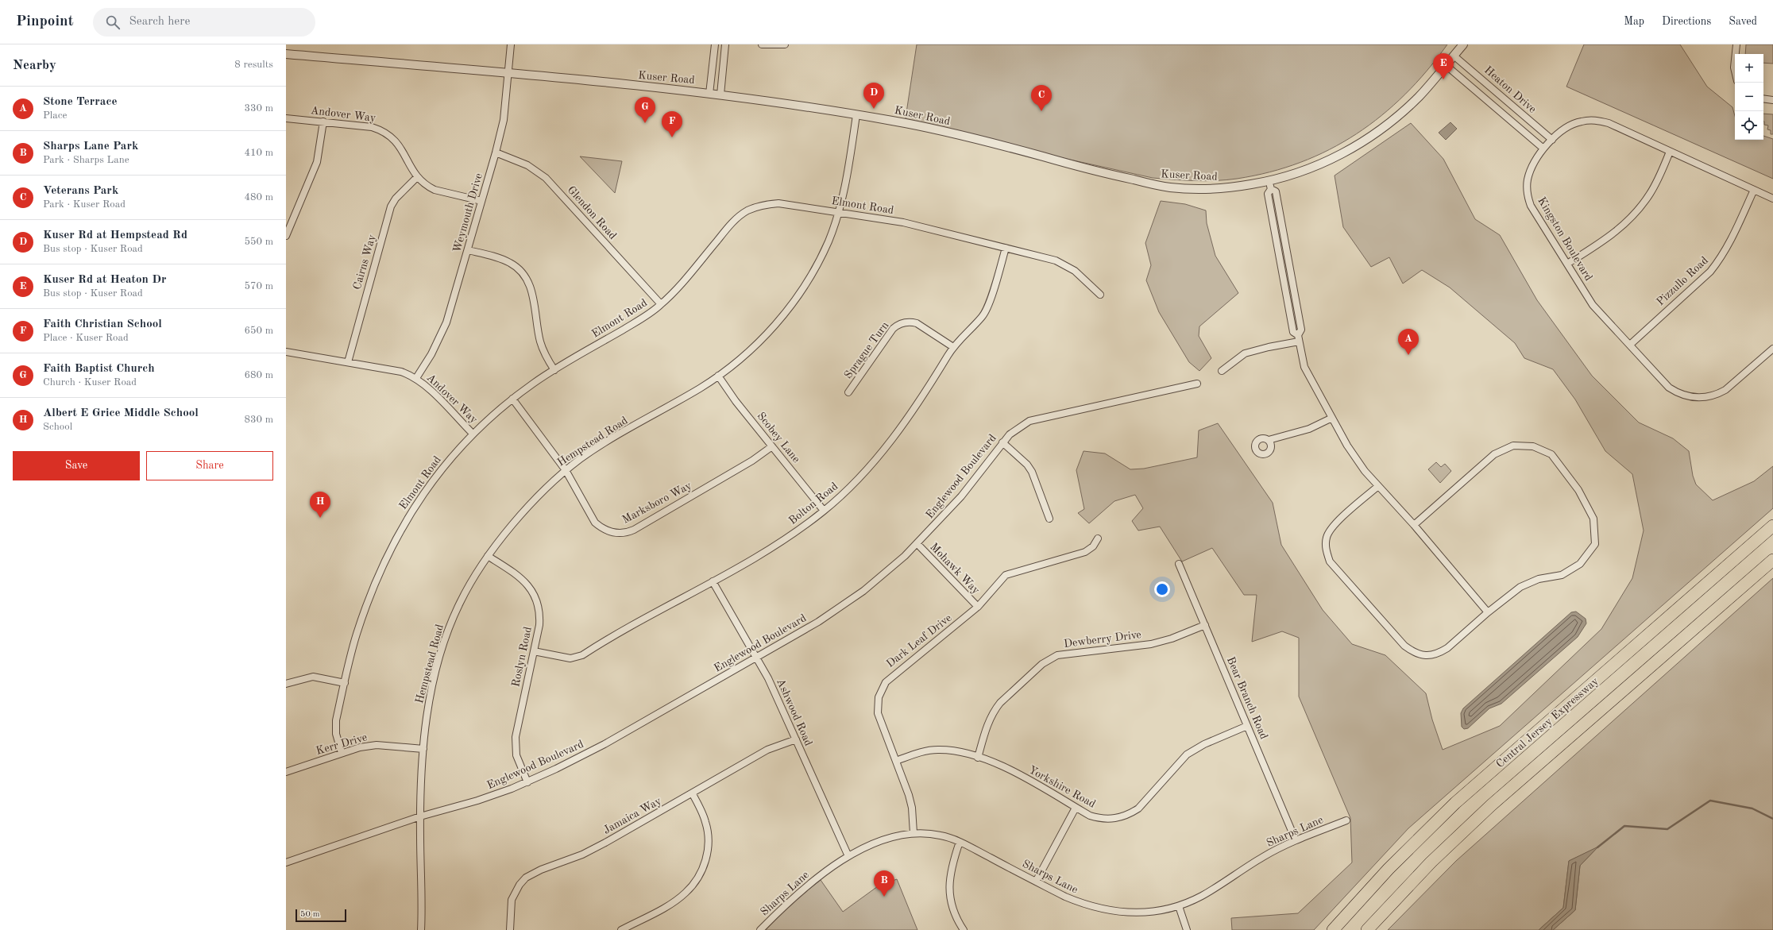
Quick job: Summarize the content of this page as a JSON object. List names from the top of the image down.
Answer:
{
  "streets": {
    "highway": ["Central Jersey Expressway"],
    "street": [
      "Kuser Road",
      "Heaton Drive",
      "Andover Way",
      "Elmont Road",
      "Weymouth Drive",
      "Glendon Road",
      "Kingston Boulevard",
      "Cairns Way",
      "Pizzullo Road",
      "Sprague Turn",
      "Scobey Lane",
      "Hempstead Road",
      "Englewood Boulevard",
      "Marksboro Way",
      "Bolton Road",
      "Mohawk Way",
      "Dewberry Drive",
      "Dark Leaf Drive",
      "Roslyn Road",
      "Bear Branch Road",
      "Ashwood Road",
      "Kerr Drive",
      "Yorkshire Road",
      "Jamaica Way",
      "Sharps Lane"
    ]
  },
  "crossings": [
    ["Kuser Road", "Heaton Drive"],
    ["Kuser Road", "Weymouth Drive"],
    ["Kuser Road", "Hempstead Road"],
    ["Heaton Drive", "Kingston Boulevard"],
    ["Andover Way", "Elmont Road"],
    ["Andover Way", "Weymouth Drive"],
    ["Andover Way", "Cairns Way"],
    ["Elmont Road", "Glendon Road"],
    ["Elmont Road", "Hempstead Road"],
    ["Elmont Road", "Marksboro Way"],
    ["Elmont Road", "Bolton Road"],
    ["Elmont Road", "Kerr Drive"],
    ["Weymouth Drive", "Glendon Road"],
    ["Kingston Boulevard", "Pizzullo Road"],
    ["Sprague Turn", "Bolton Road"],
    ["Scobey Lane", "Hempstead Road"],
    ["Scobey Lane", "Marksboro Way"],
    ["Scobey Lane", "Bolton Road"],
    ["Hempstead Road", "Englewood Boulevard"],
    ["Hempstead Road", "Marksboro Way"],
    ["Hempstead Road", "Roslyn Road"],
    ["Hempstead Road", "Kerr Drive"],
    ["Englewood Boulevard", "Mohawk Way"],
    ["Englewood Boulevard", "Roslyn Road"],
    ["Englewood Boulevard", "Ashwood Road"],
    ["Bolton Road", "Roslyn Road"],
    ["Bolton Road", "Ashwood Road"],
    ["Mohawk Way", "Dark Leaf Drive"],
    ["Dewberry Drive", "Bear Branch Road"],
    ["Dewberry Drive", "Yorkshire Road"],
    ["Dark Leaf Drive", "Yorkshire Road"],
    ["Dark Leaf Drive", "Sharps Lane"],
    ["Bear Branch Road", "Yorkshire Road"],
    ["Bear Branch Road", "Sharps Lane"],
    ["Ashwood Road", "Jamaica Way"],
    ["Ashwood Road", "Sharps Lane"]
  ],
  "scale_bar": "50 m",
  "page": {
    "header": "Pinpoint",
    "search": "Search here",
    "nav": ["Map", "Directions", "Saved"],
    "heading": ["Nearby", "8 results"],
    "pins": [
      "E",
      "D",
      "C",
      "G",
      "F",
      "A",
      "H",
      "B"
    ],
    "map_buttons": ["+", "−"],
    "list": [
      {
        "mark": "A",
        "name": "Stone Terrace",
        "note": "Place",
        "value": "330 m"
      },
      {
        "mark": "B",
        "name": "Sharps Lane Park",
        "note": "Park · Sharps Lane",
        "value": "410 m"
      },
      {
        "mark": "C",
        "name": "Veterans Park",
        "note": "Park · Kuser Road",
        "value": "480 m"
      },
      {
        "mark": "D",
        "name": "Kuser Rd at Hempstead Rd",
        "note": "Bus stop · Kuser Road",
        "value": "550 m"
      },
      {
        "mark": "E",
        "name": "Kuser Rd at Heaton Dr",
        "note": "Bus stop · Kuser Road",
        "value": "570 m"
      },
      {
        "mark": "F",
        "name": "Faith Christian School",
        "note": "Place · Kuser Road",
        "value": "650 m"
      },
      {
        "mark": "G",
        "name": "Faith Baptist Church",
        "note": "Church · Kuser Road",
        "value": "680 m"
      },
      {
        "mark": "H",
        "name": "Albert E Grice Middle School",
        "note": "School",
        "value": "830 m"
      }
    ],
    "buttons": ["Save", "Share"],
    "scale": "50 m"
  }
}
